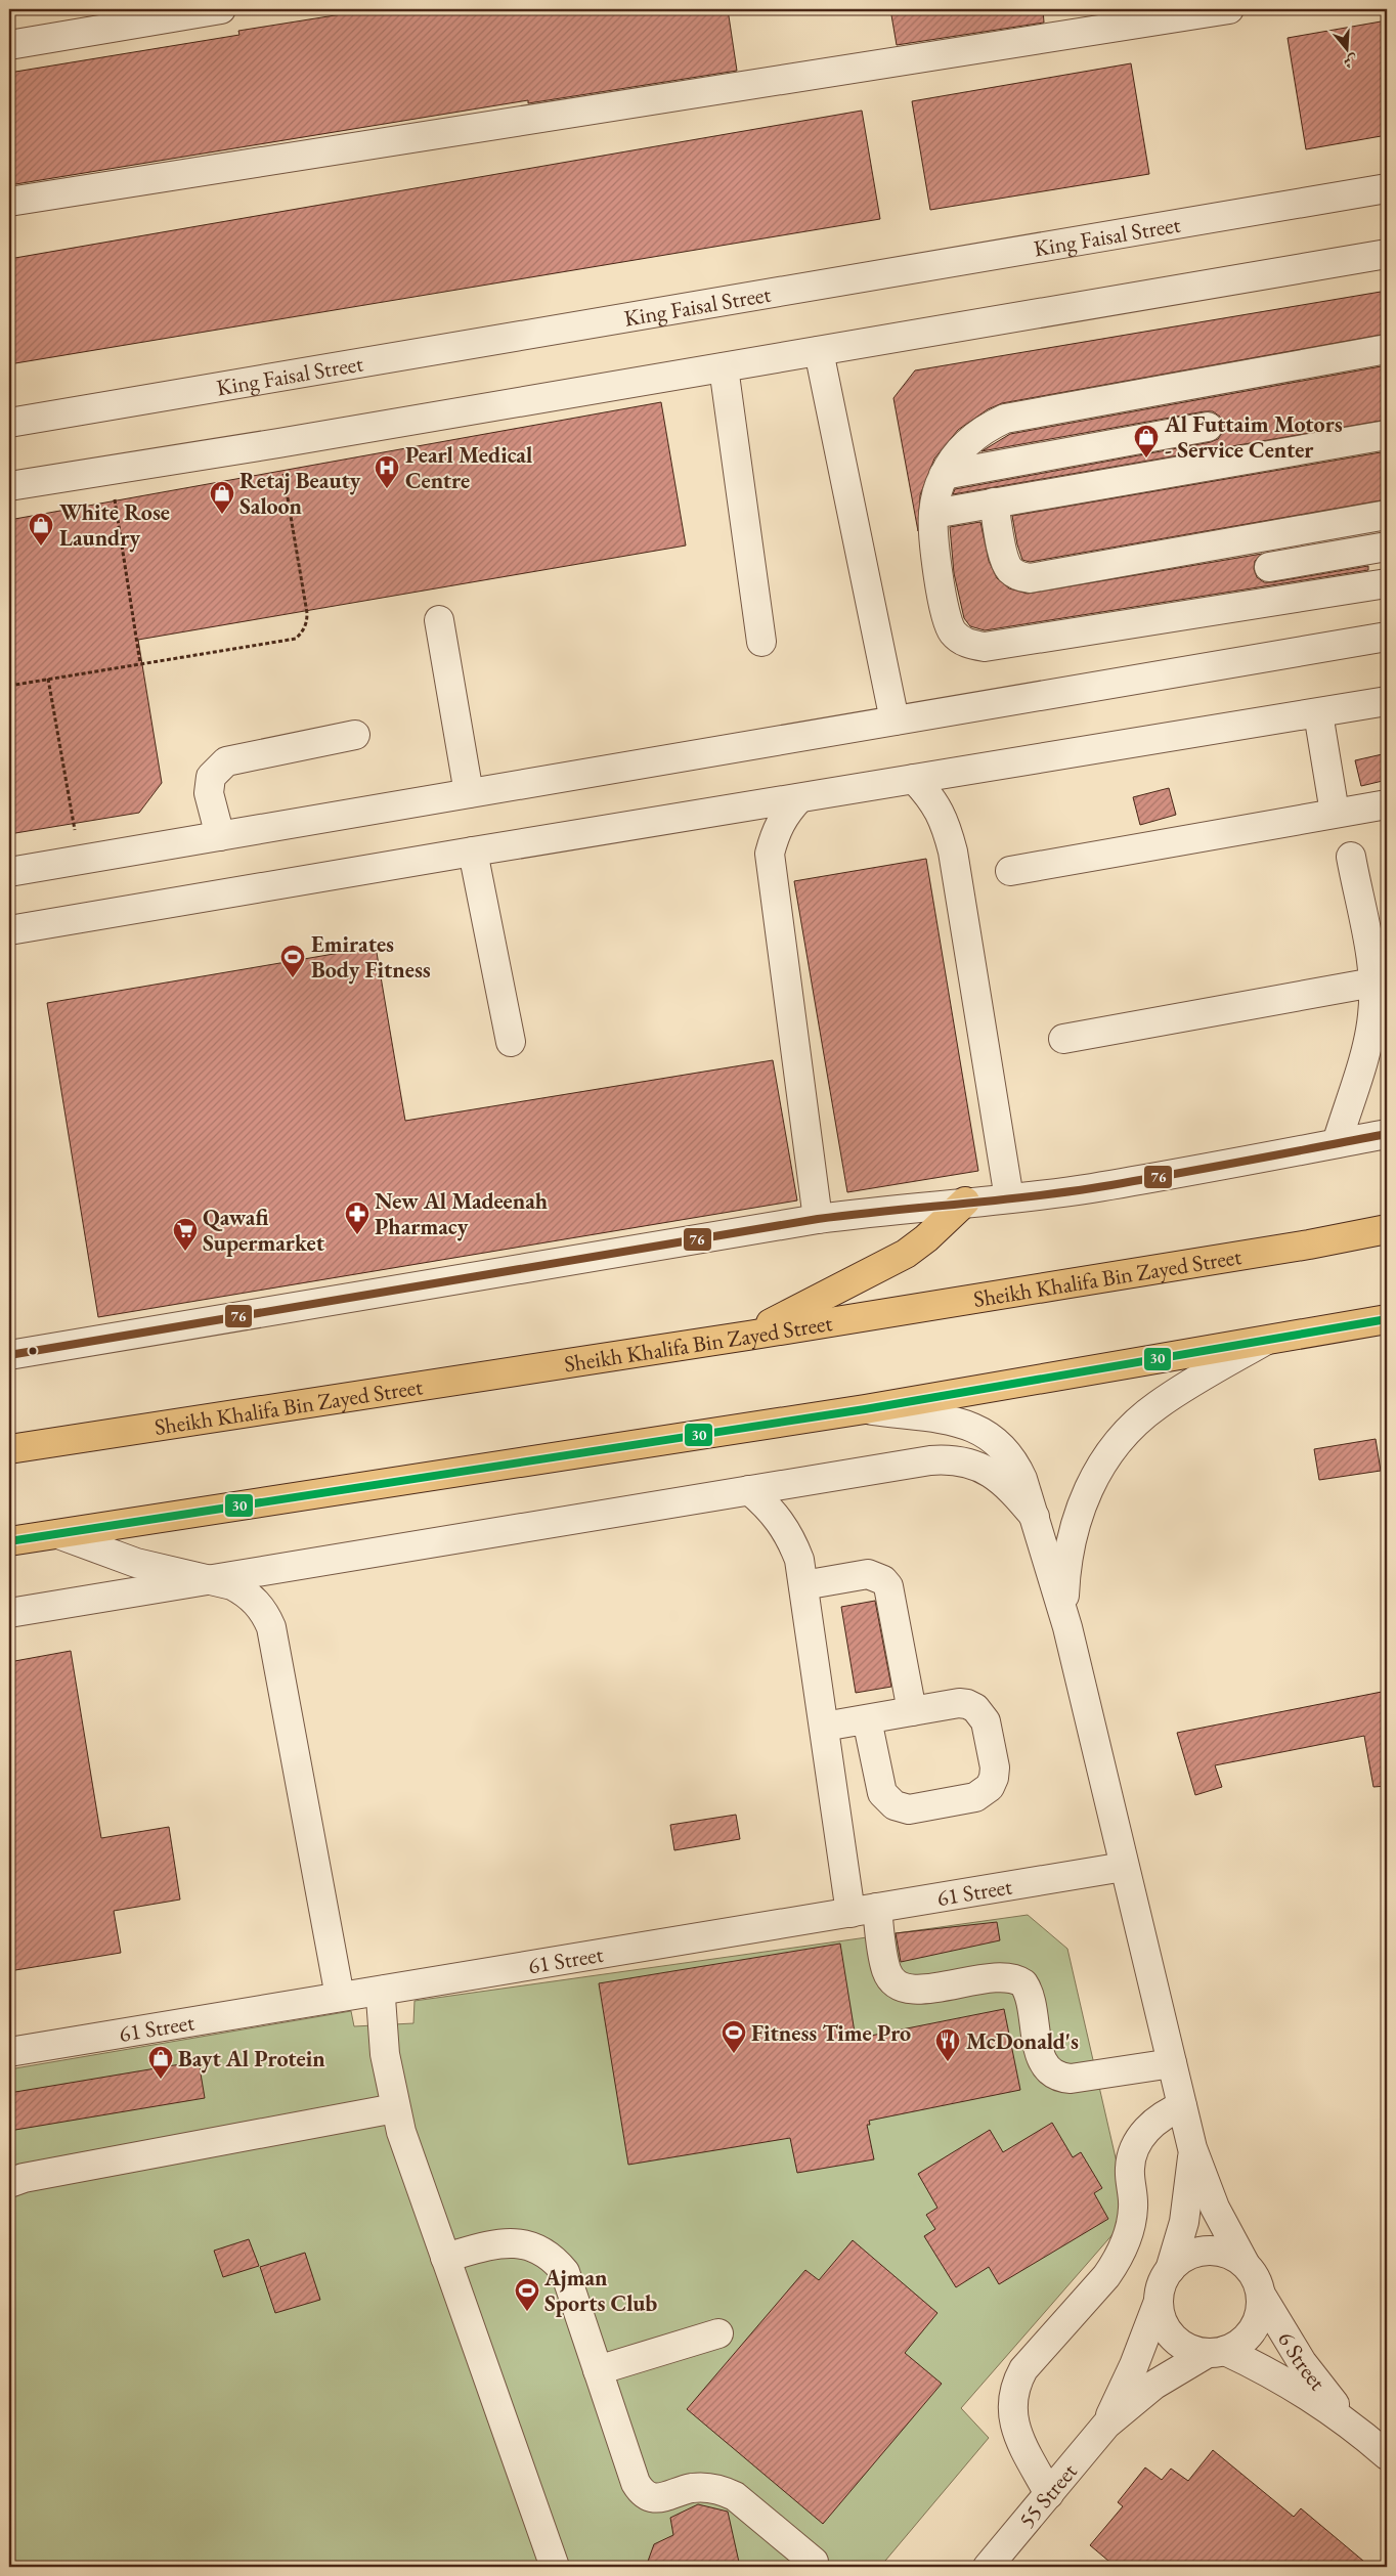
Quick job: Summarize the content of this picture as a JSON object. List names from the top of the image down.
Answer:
{
  "streets": {
    "main road": ["Sheikh Khalifa Bin Zayed Street"],
    "street": [
      "King Faisal Street",
      "61 Street",
      "6 Street",
      "55 Street"
    ]
  },
  "crossings": [
    ["6 Street", "55 Street"]
  ],
  "places": {
    "shop": [
      "Al Futtaim Motors - Service Center",
      "Retaj Beauty Saloon",
      "White Rose Laundry",
      "Bayt Al Protein"
    ],
    "hospital": ["Pearl Medical Centre"],
    "sports": ["Emirates Body Fitness", "Fitness Time Pro", "Ajman Sports Club"],
    "pharmacy": ["New Al Madeenah Pharmacy"],
    "supermarket": ["Qawafi Supermarket"],
    "restaurant": ["McDonald's"]
  },
  "lines": ["transit line 76", "transit line 30"],
  "north": "bottom"
}
